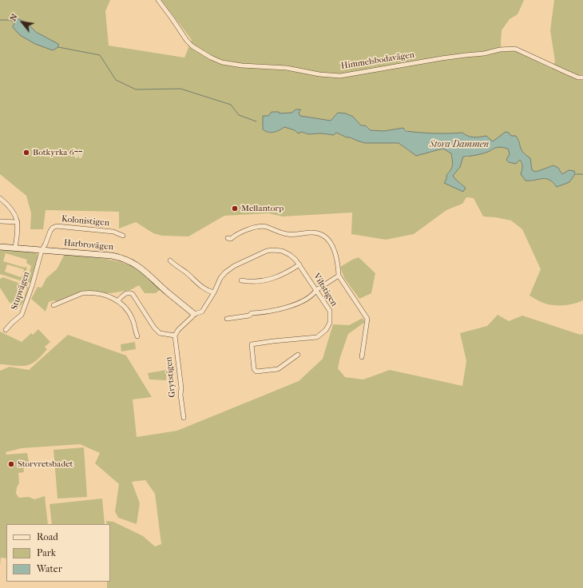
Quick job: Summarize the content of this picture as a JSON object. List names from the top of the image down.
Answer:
{
  "streets": {
    "street": [
      "Himmelsbodavägen",
      "Kolonistigen",
      "Harbrovägen",
      "Viltstigen",
      "Stupvägen",
      "Grytstigen"
    ]
  },
  "crossings": [
    ["Kolonistigen", "Harbrovägen"],
    ["Kolonistigen", "Stupvägen"],
    ["Harbrovägen", "Viltstigen"],
    ["Harbrovägen", "Stupvägen"]
  ],
  "water": ["Stora Dammen"],
  "places": ["Botkyrka 677", "Mellantorp", "Storvretsbadet"],
  "legend": ["Road", "Park", "Water"],
  "north": "top left"
}
